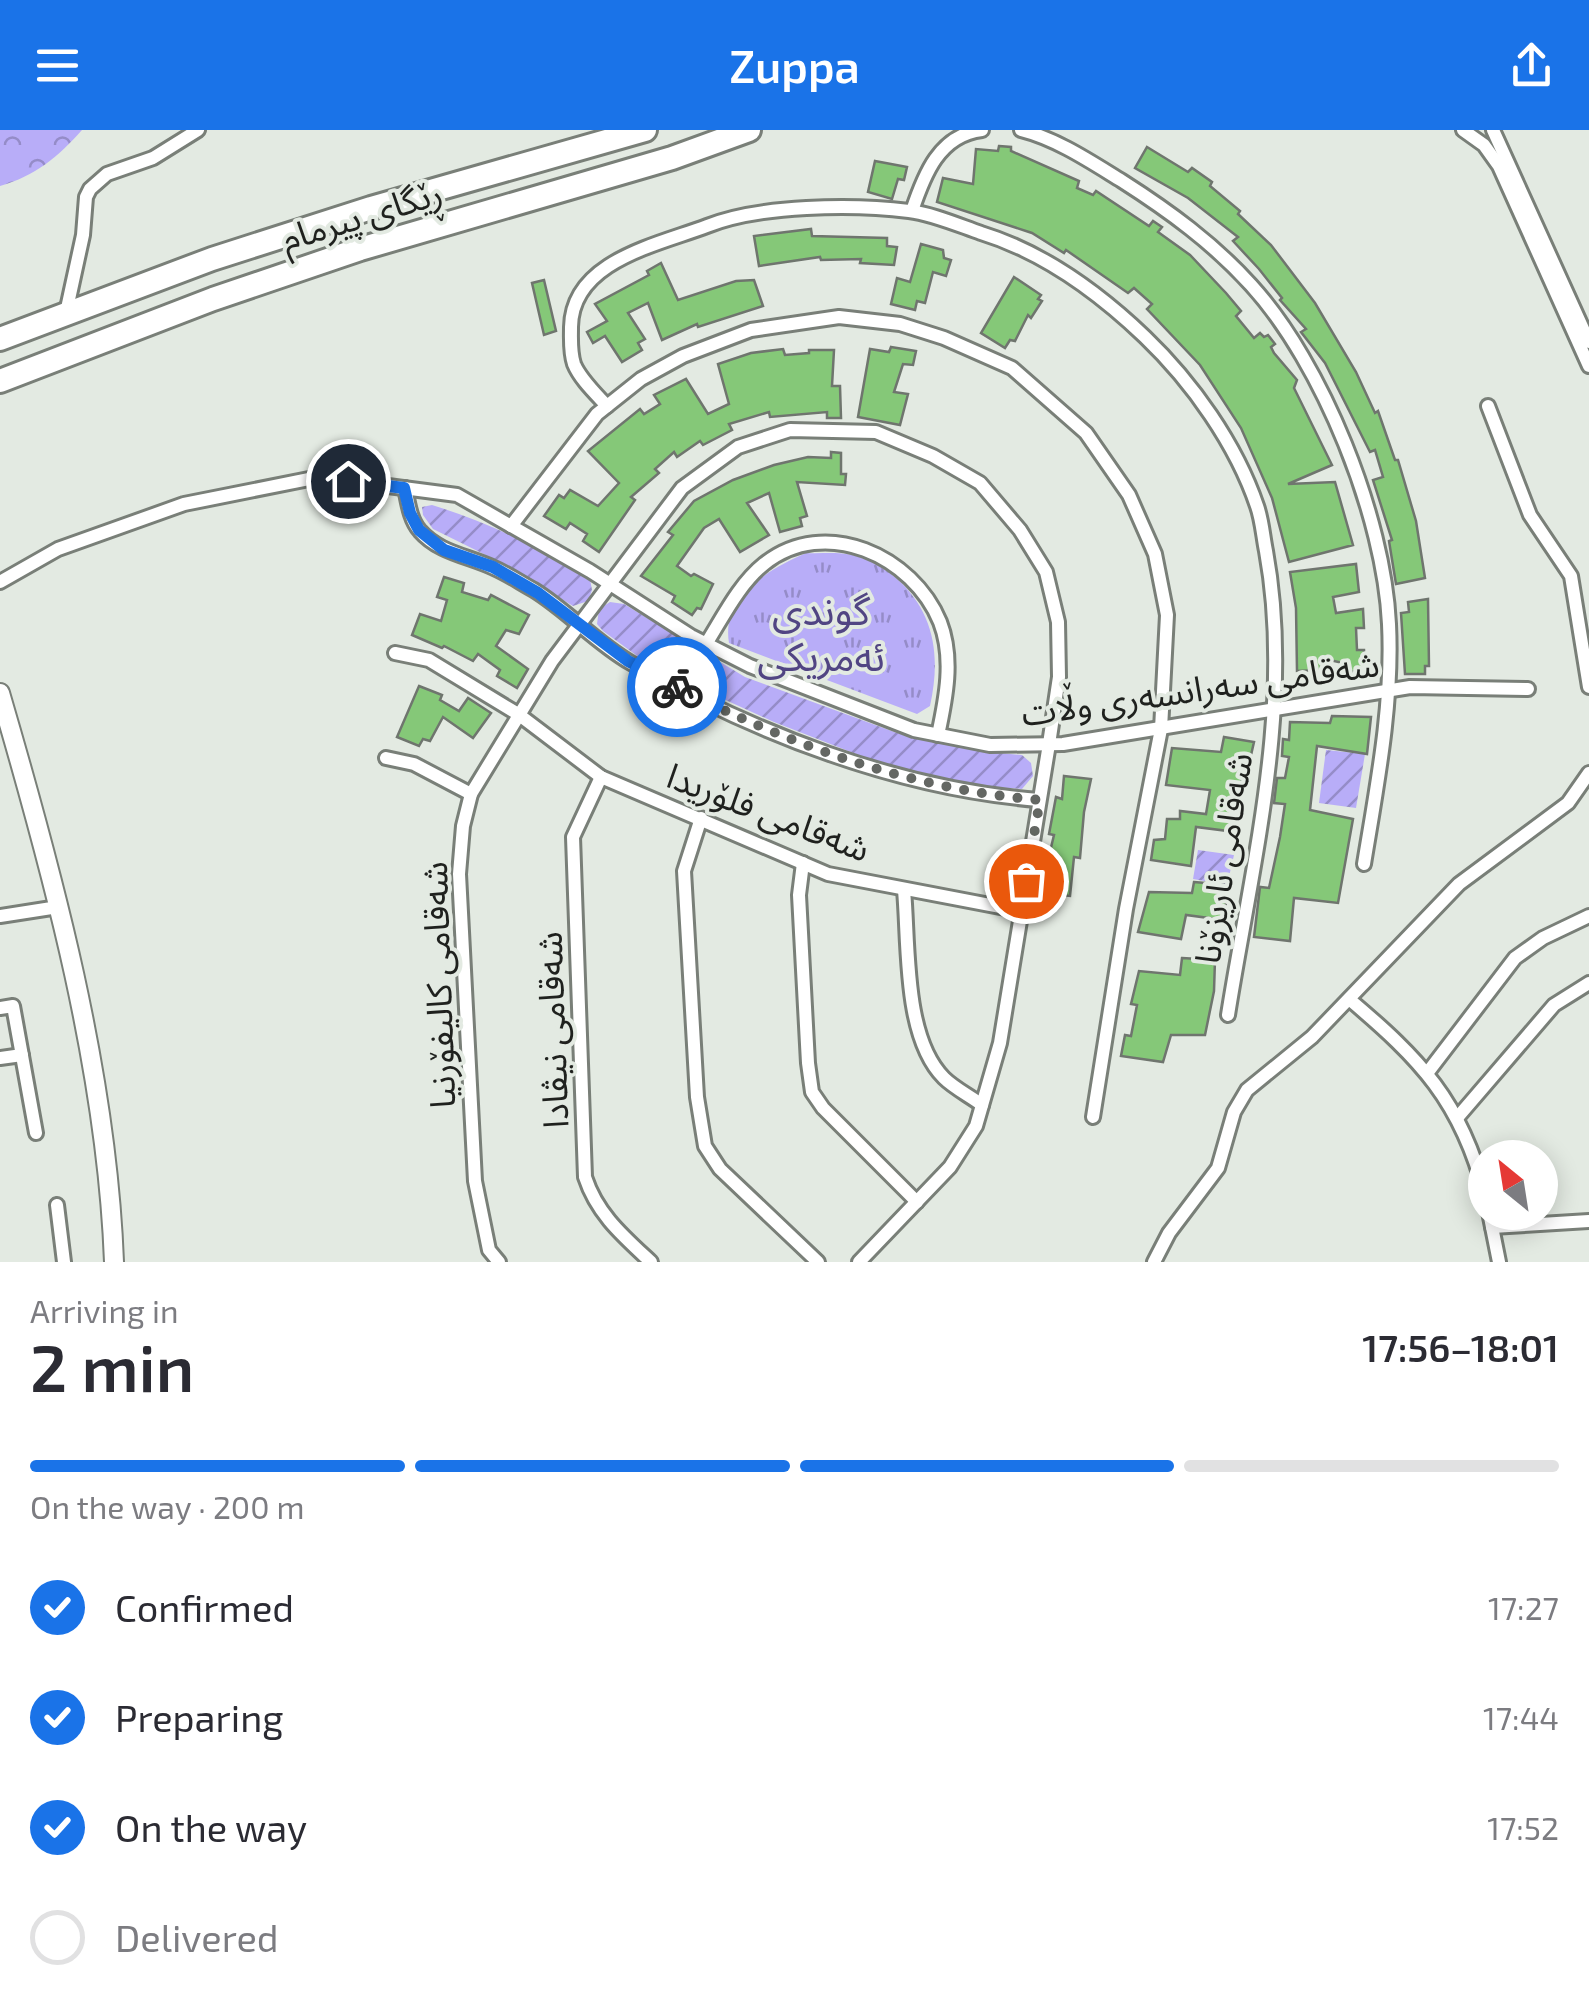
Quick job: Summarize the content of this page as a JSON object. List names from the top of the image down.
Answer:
{
  "streets": {
    "highway": ["ڕێگای پیرمام"],
    "street": [
      "شەقامی سەرانسەری وڵات",
      "شەقامی فلۆریدا",
      "شەقامی ئاریزۆنا",
      "شەقامی کالیفۆرنیا",
      "شەقامی نیڤادا"
    ]
  },
  "crossings": [
    ["شەقامی سەرانسەری وڵات", "شەقامی ئاریزۆنا"],
    ["شەقامی سەرانسەری وڵات", "شەقامی کالیفۆرنیا"],
    ["شەقامی فلۆریدا", "شەقامی کالیفۆرنیا"],
    ["شەقامی فلۆریدا", "شەقامی نیڤادا"]
  ],
  "districts": ["گوندی ئەمریکی"],
  "north": "top left",
  "page": {
    "header": "Zuppa",
    "heading": ["2 min", "Arriving in", "17:56–18:01"],
    "bar": "On the way · 200 m",
    "list": [
      ["Confirmed", "17:27"],
      ["Preparing", "17:44"],
      ["On the way", "17:52"],
      "Delivered"
    ]
  }
}
